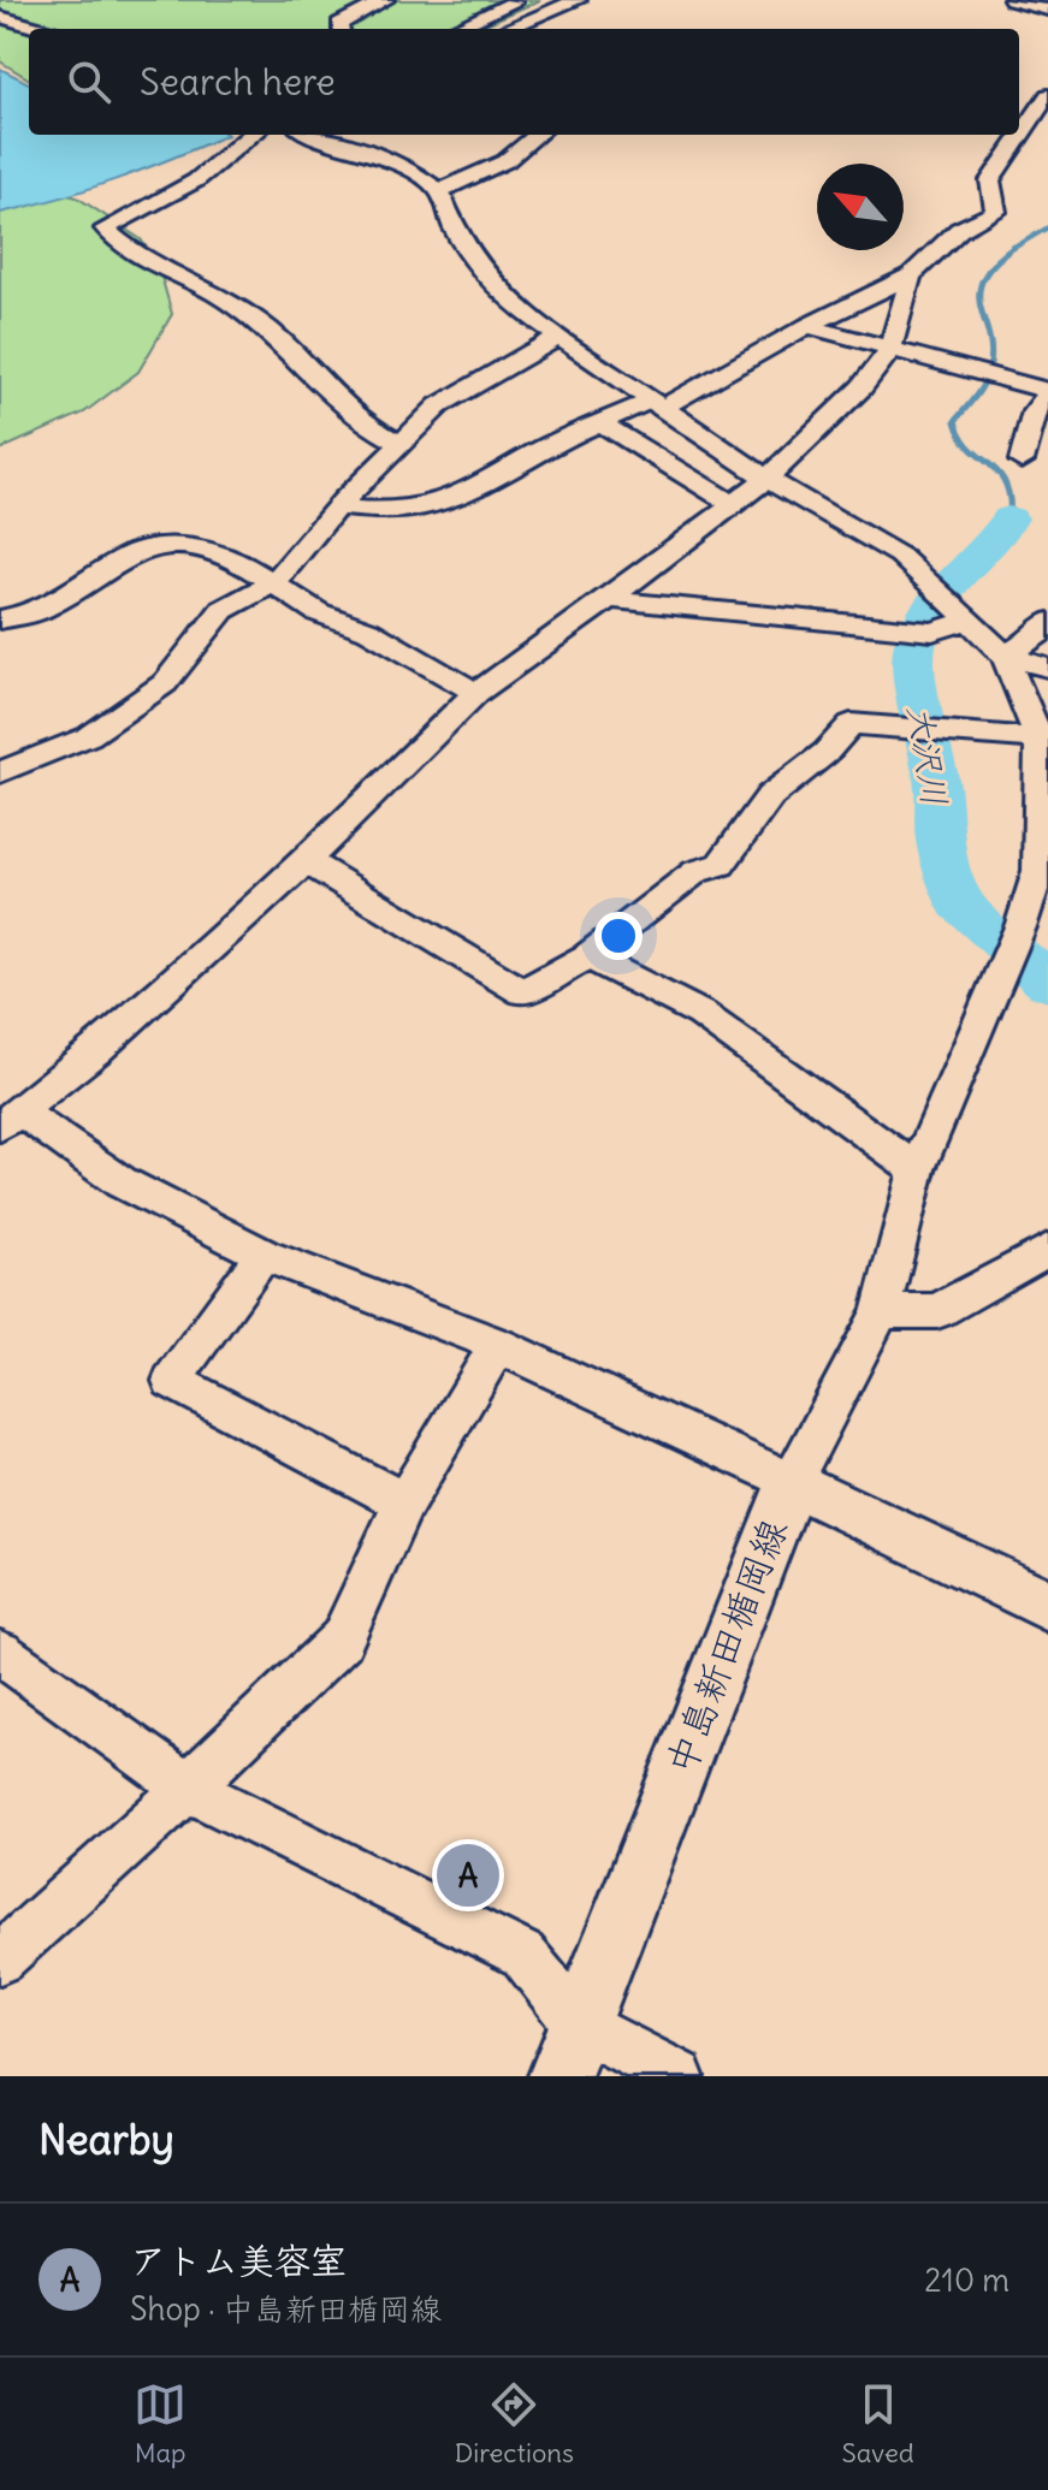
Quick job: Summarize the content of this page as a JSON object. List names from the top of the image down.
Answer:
{
  "streets": {
    "main road": ["中島新田楯岡線"]
  },
  "water": ["大沢川"],
  "north": "top left",
  "page": {
    "search": "Search here",
    "pins": "A",
    "heading": "Nearby",
    "list": [
      {
        "mark": "A",
        "name": "アトム美容室",
        "note": "Shop · 中島新田楯岡線",
        "value": "210 m"
      }
    ],
    "nav": ["Map", "Directions", "Saved"]
  }
}
